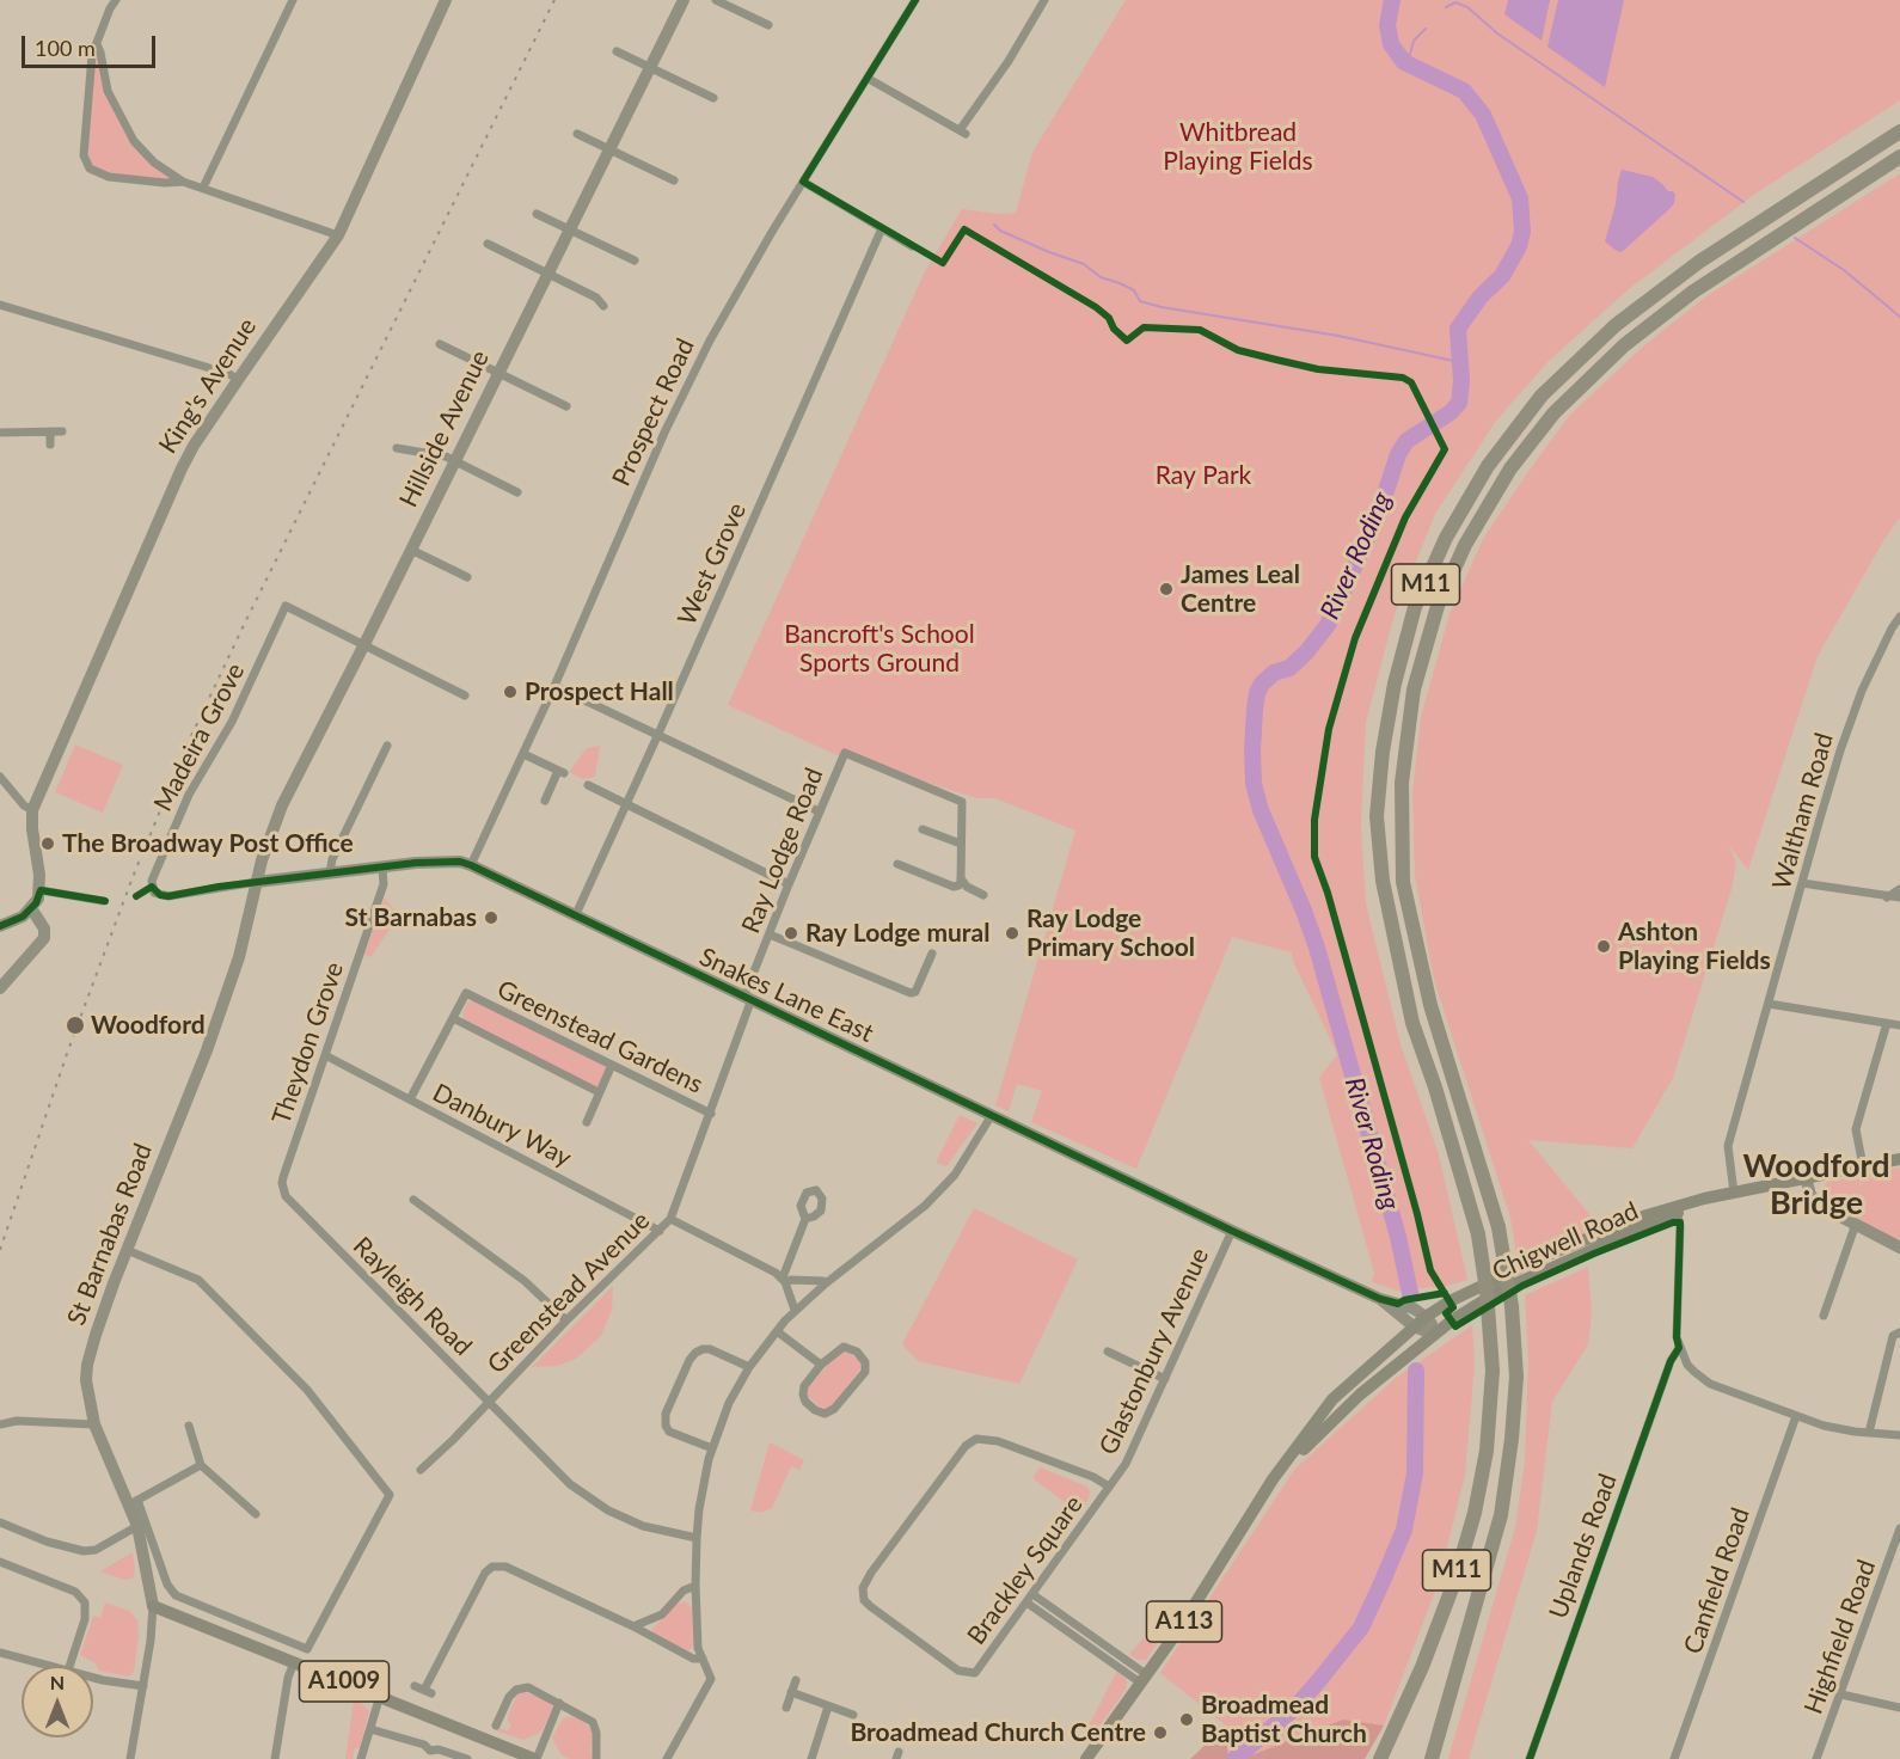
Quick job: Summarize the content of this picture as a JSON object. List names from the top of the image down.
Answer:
{
  "streets": {
    "highway": ["M11"],
    "main road": ["Chigwell Road", "A113", "A1009"],
    "street": [
      "King's Avenue",
      "Prospect Road",
      "Hillside Avenue",
      "West Grove",
      "Madeira Grove",
      "Waltham Road",
      "Ray Lodge Road",
      "Snakes Lane East",
      "Greenstead Gardens",
      "Theydon Grove",
      "Danbury Way",
      "St Barnabas Road",
      "Greenstead Avenue",
      "Rayleigh Road",
      "Glastonbury Avenue",
      "Uplands Road",
      "Brackley Square",
      "Canfield Road",
      "Highfield Road"
    ]
  },
  "crossings": [
    ["Prospect Road", "Snakes Lane East"],
    ["Hillside Avenue", "Snakes Lane East"],
    ["Hillside Avenue", "St Barnabas Road"],
    ["West Grove", "Snakes Lane East"],
    ["Madeira Grove", "Snakes Lane East"],
    ["Waltham Road", "Chigwell Road"],
    ["Ray Lodge Road", "Snakes Lane East"],
    ["Ray Lodge Road", "Greenstead Avenue"],
    ["Snakes Lane East", "Theydon Grove"],
    ["Snakes Lane East", "St Barnabas Road"],
    ["Snakes Lane East", "Chigwell Road"],
    ["Snakes Lane East", "Greenstead Avenue"],
    ["Snakes Lane East", "Glastonbury Avenue"],
    ["Greenstead Gardens", "Danbury Way"],
    ["Greenstead Gardens", "Greenstead Avenue"],
    ["Theydon Grove", "Danbury Way"],
    ["Theydon Grove", "Rayleigh Road"],
    ["Danbury Way", "Greenstead Avenue"],
    ["St Barnabas Road", "A1009"],
    ["Greenstead Avenue", "Rayleigh Road"],
    ["Glastonbury Avenue", "Brackley Square"]
  ],
  "districts": ["Woodford Bridge"],
  "water": ["River Roding"],
  "parks": ["Whitbread Playing Fields", "Ray Park", "Bancroft's School Sports Ground"],
  "places": [
    "James Leal Centre",
    "Prospect Hall",
    "The Broadway Post Office",
    "St Barnabas",
    "Ray Lodge mural",
    "Ray Lodge Primary School",
    "Ashton Playing Fields",
    "Woodford",
    "Broadmead Baptist Church",
    "Broadmead Church Centre"
  ],
  "scale_bar": "100 m",
  "north": "top"
}
